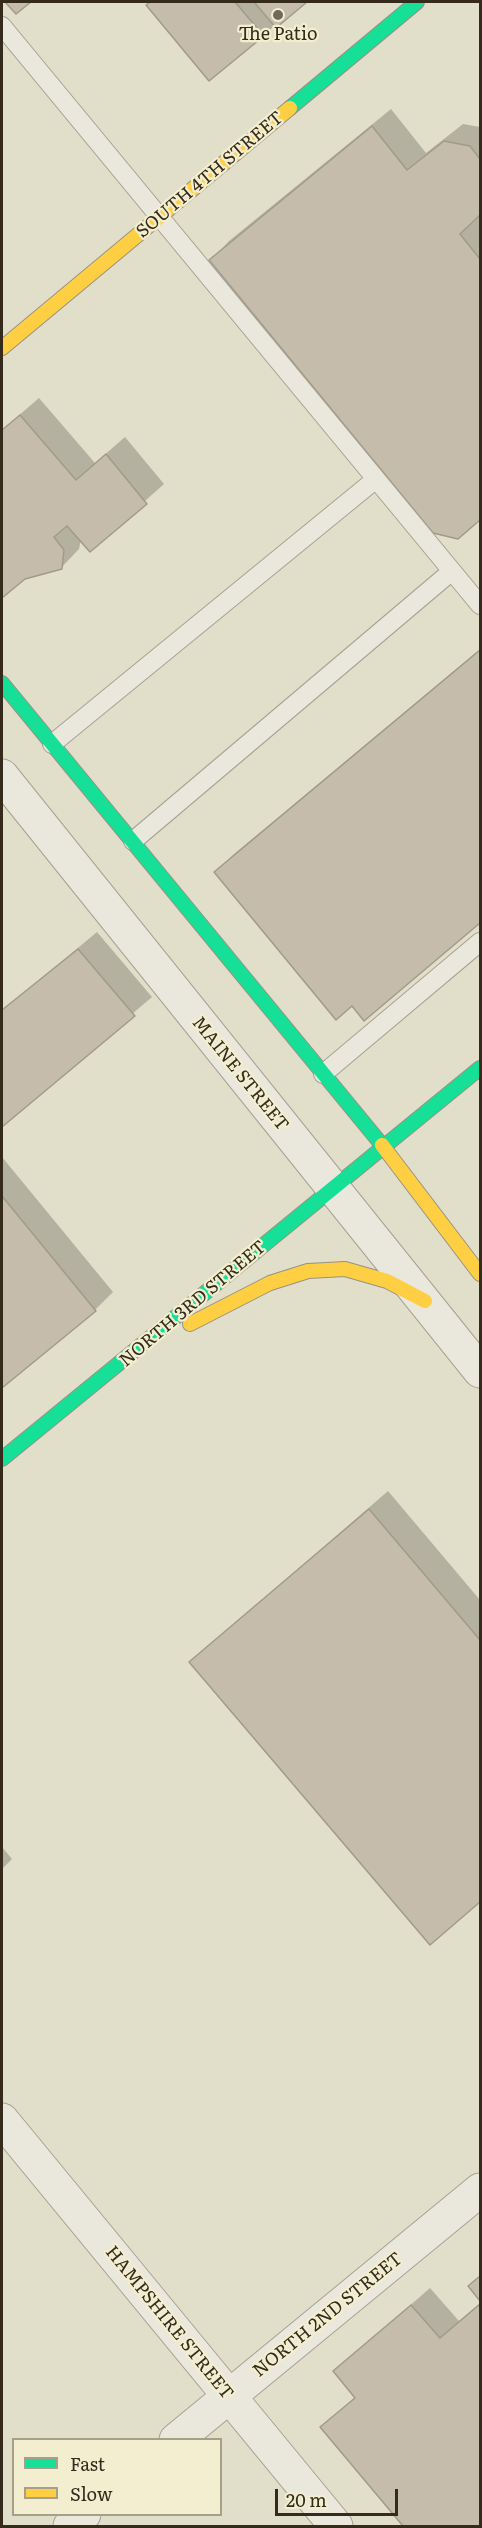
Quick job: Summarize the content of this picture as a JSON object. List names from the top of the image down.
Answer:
{
  "streets": {
    "main road": ["SOUTH 4TH STREET", "NORTH 3RD STREET"],
    "street": ["MAINE STREET", "NORTH 2ND STREET", "HAMPSHIRE STREET"]
  },
  "crossings": [
    ["MAINE STREET", "NORTH 3RD STREET"],
    ["NORTH 2ND STREET", "HAMPSHIRE STREET"]
  ],
  "places": ["The Patio"],
  "legend": ["Fast", "Slow"],
  "scale_bar": "20 m"
}
